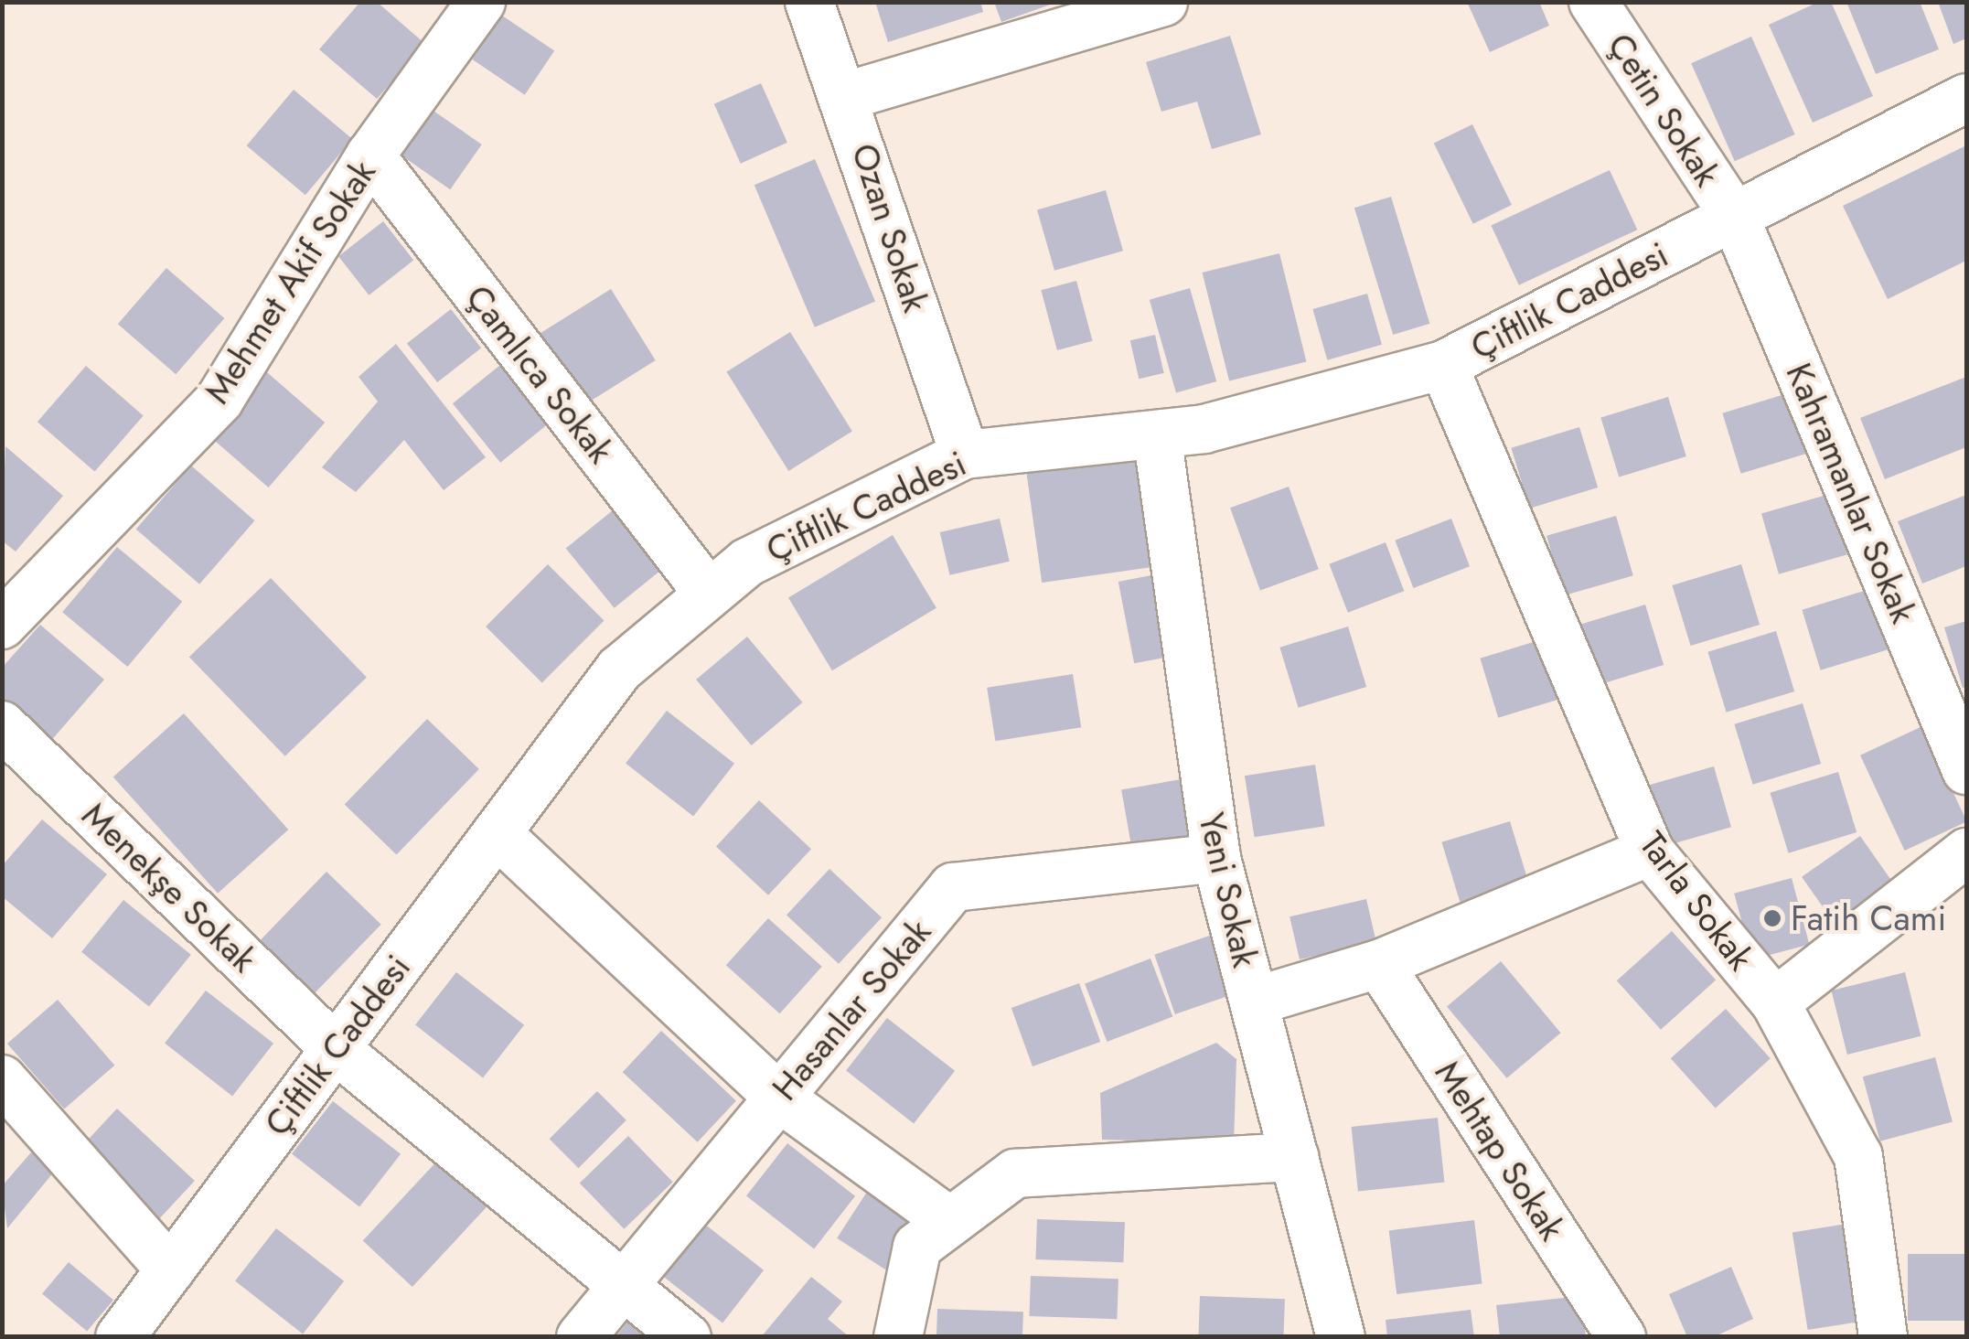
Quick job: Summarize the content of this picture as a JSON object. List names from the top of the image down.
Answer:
{
  "streets": {
    "street": [
      "Çetin Sokak",
      "Ozan Sokak",
      "Mehmet Akif Sokak",
      "Çiftlik Caddesi",
      "Çamlıca Sokak",
      "Kahramanlar Sokak",
      "Menekşe Sokak",
      "Yeni Sokak",
      "Tarla Sokak",
      "Hasanlar Sokak",
      "Mehtap Sokak"
    ]
  },
  "crossings": [
    ["Çetin Sokak", "Çiftlik Caddesi"],
    ["Çetin Sokak", "Kahramanlar Sokak"],
    ["Ozan Sokak", "Çiftlik Caddesi"],
    ["Mehmet Akif Sokak", "Çamlıca Sokak"],
    ["Çiftlik Caddesi", "Çamlıca Sokak"],
    ["Çiftlik Caddesi", "Kahramanlar Sokak"],
    ["Çiftlik Caddesi", "Menekşe Sokak"],
    ["Çiftlik Caddesi", "Yeni Sokak"],
    ["Çiftlik Caddesi", "Tarla Sokak"],
    ["Menekşe Sokak", "Hasanlar Sokak"],
    ["Yeni Sokak", "Hasanlar Sokak"]
  ],
  "places": ["Fatih Cami"]
}
